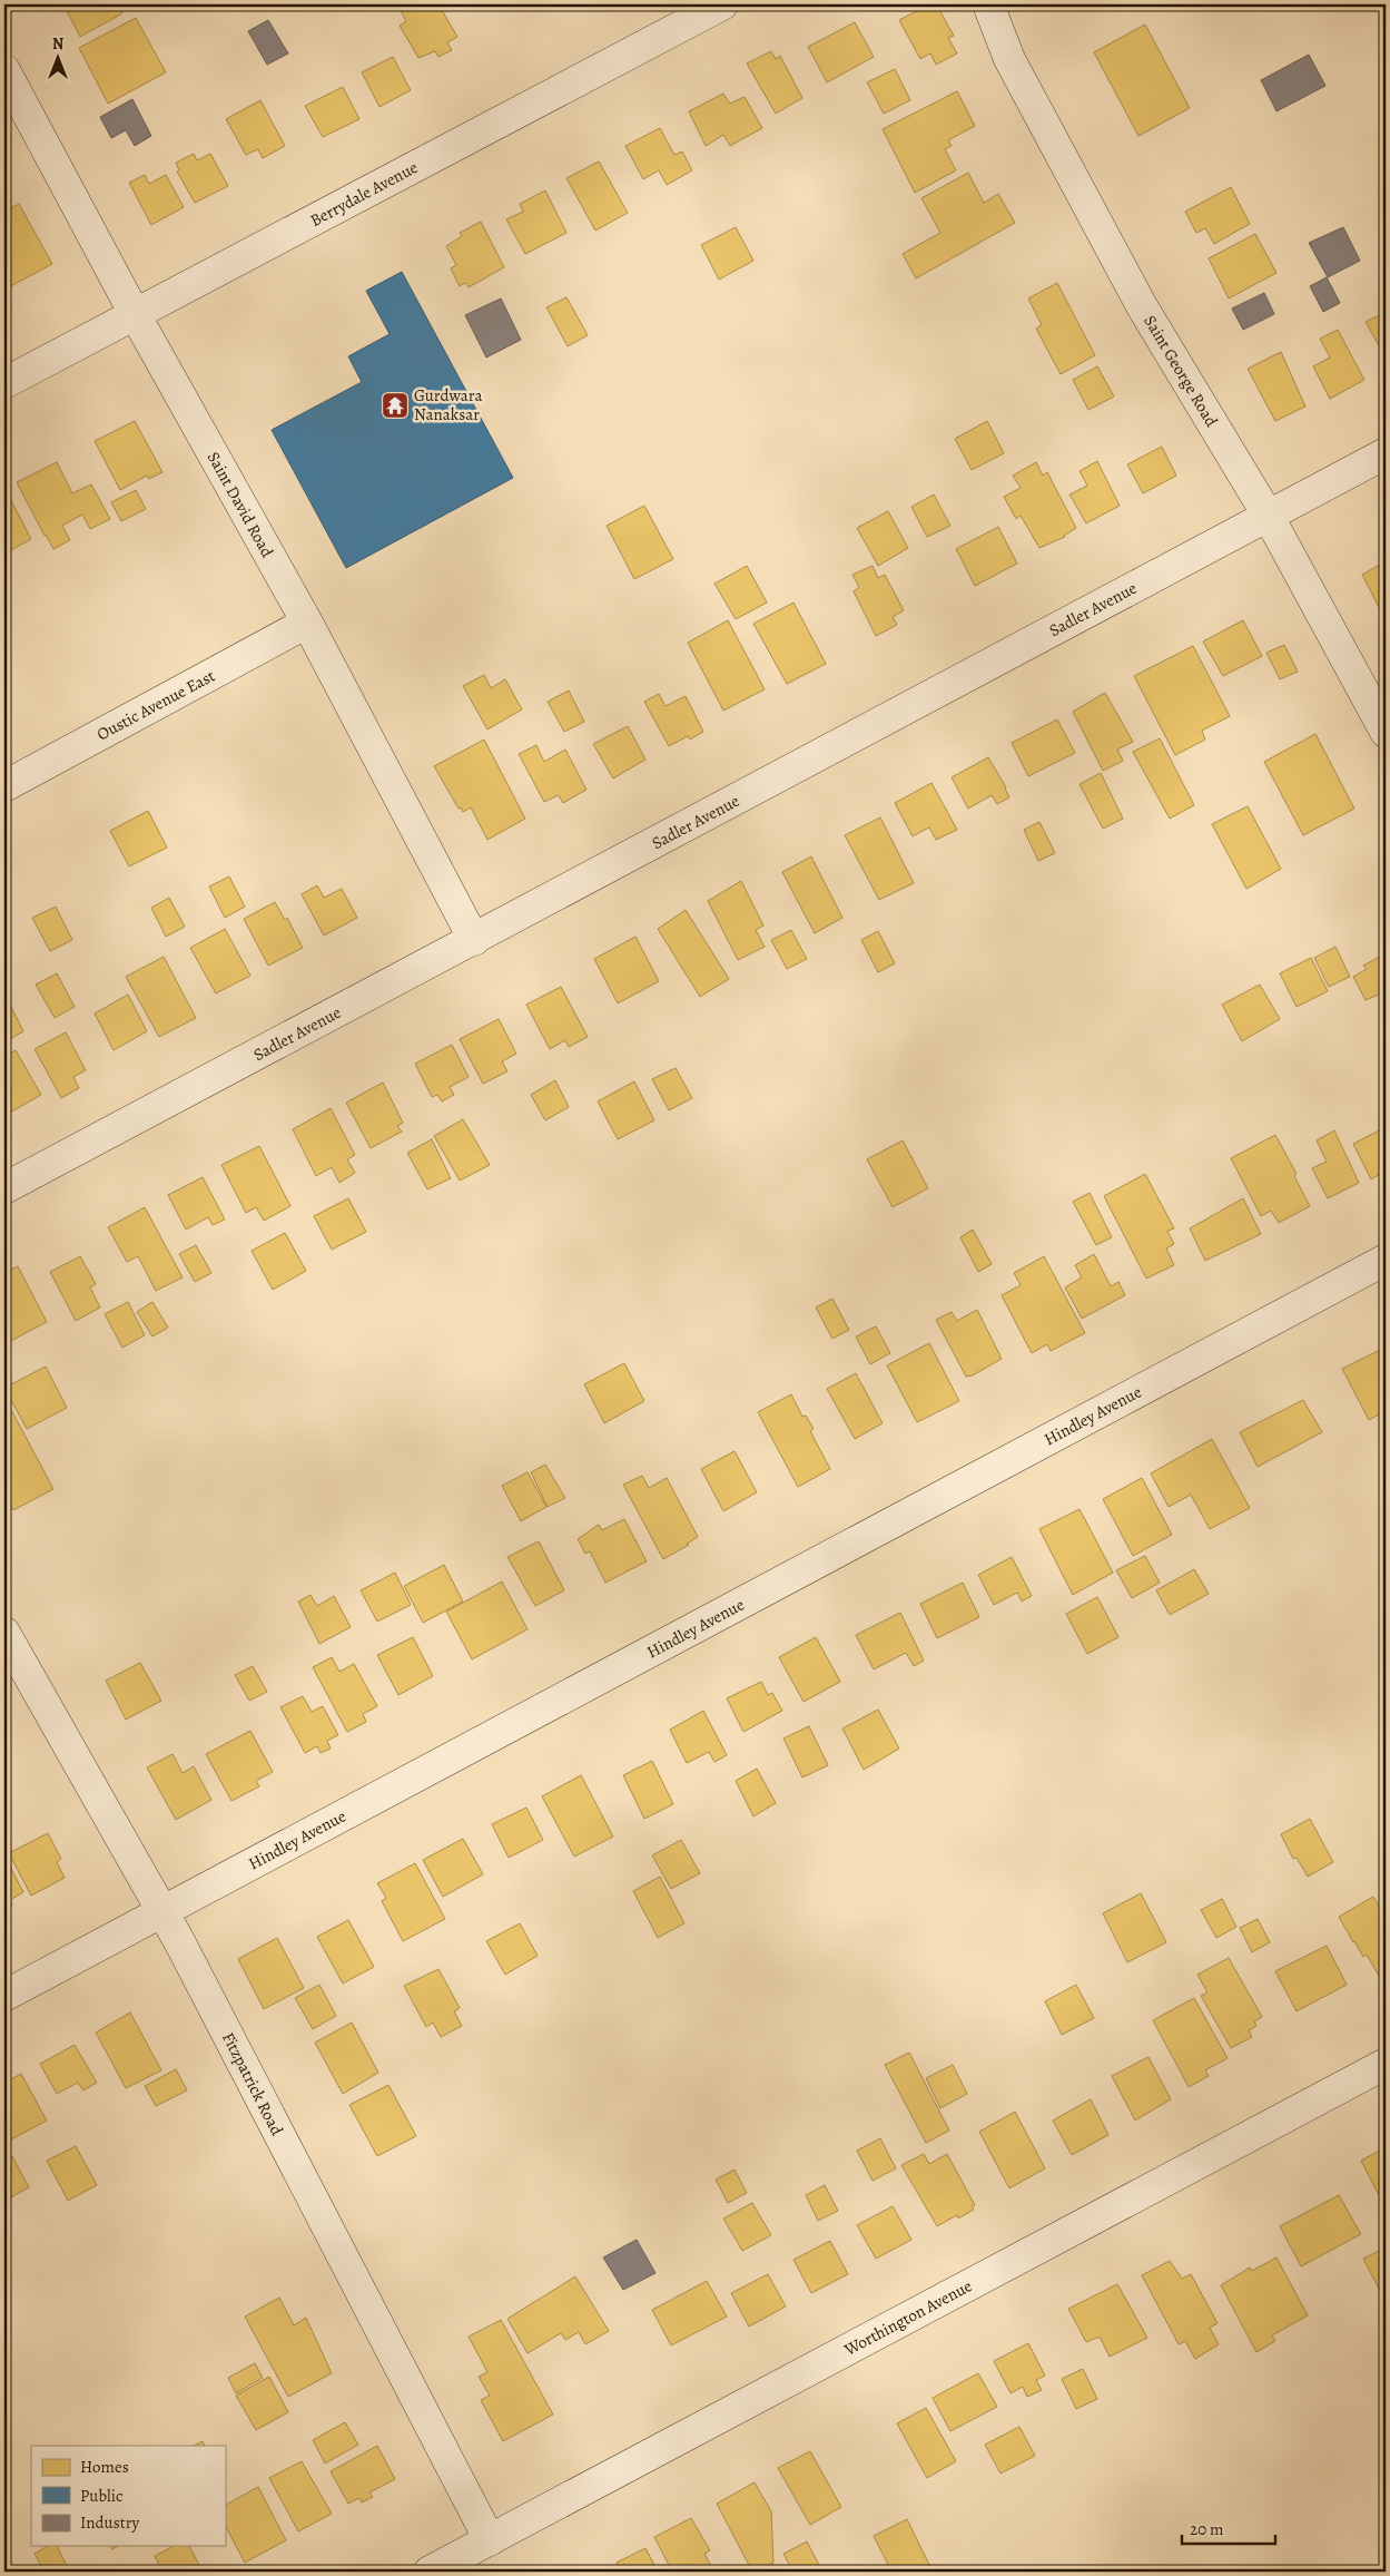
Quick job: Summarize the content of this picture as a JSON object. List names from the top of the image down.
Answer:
{
  "streets": {
    "street": [
      "Berrydale Avenue",
      "Saint George Road",
      "Saint David Road",
      "Sadler Avenue",
      "Oustic Avenue East",
      "Hindley Avenue",
      "Fitzpatrick Road",
      "Worthington Avenue"
    ]
  },
  "crossings": [
    ["Berrydale Avenue", "Saint David Road"],
    ["Saint George Road", "Sadler Avenue"],
    ["Saint David Road", "Sadler Avenue"],
    ["Saint David Road", "Oustic Avenue East"],
    ["Hindley Avenue", "Fitzpatrick Road"],
    ["Fitzpatrick Road", "Worthington Avenue"]
  ],
  "places": {
    "temple": ["Gurdwara Nanaksar"]
  },
  "legend": ["Homes", "Public", "Industry"],
  "scale_bar": "20 m",
  "north": "top"
}
